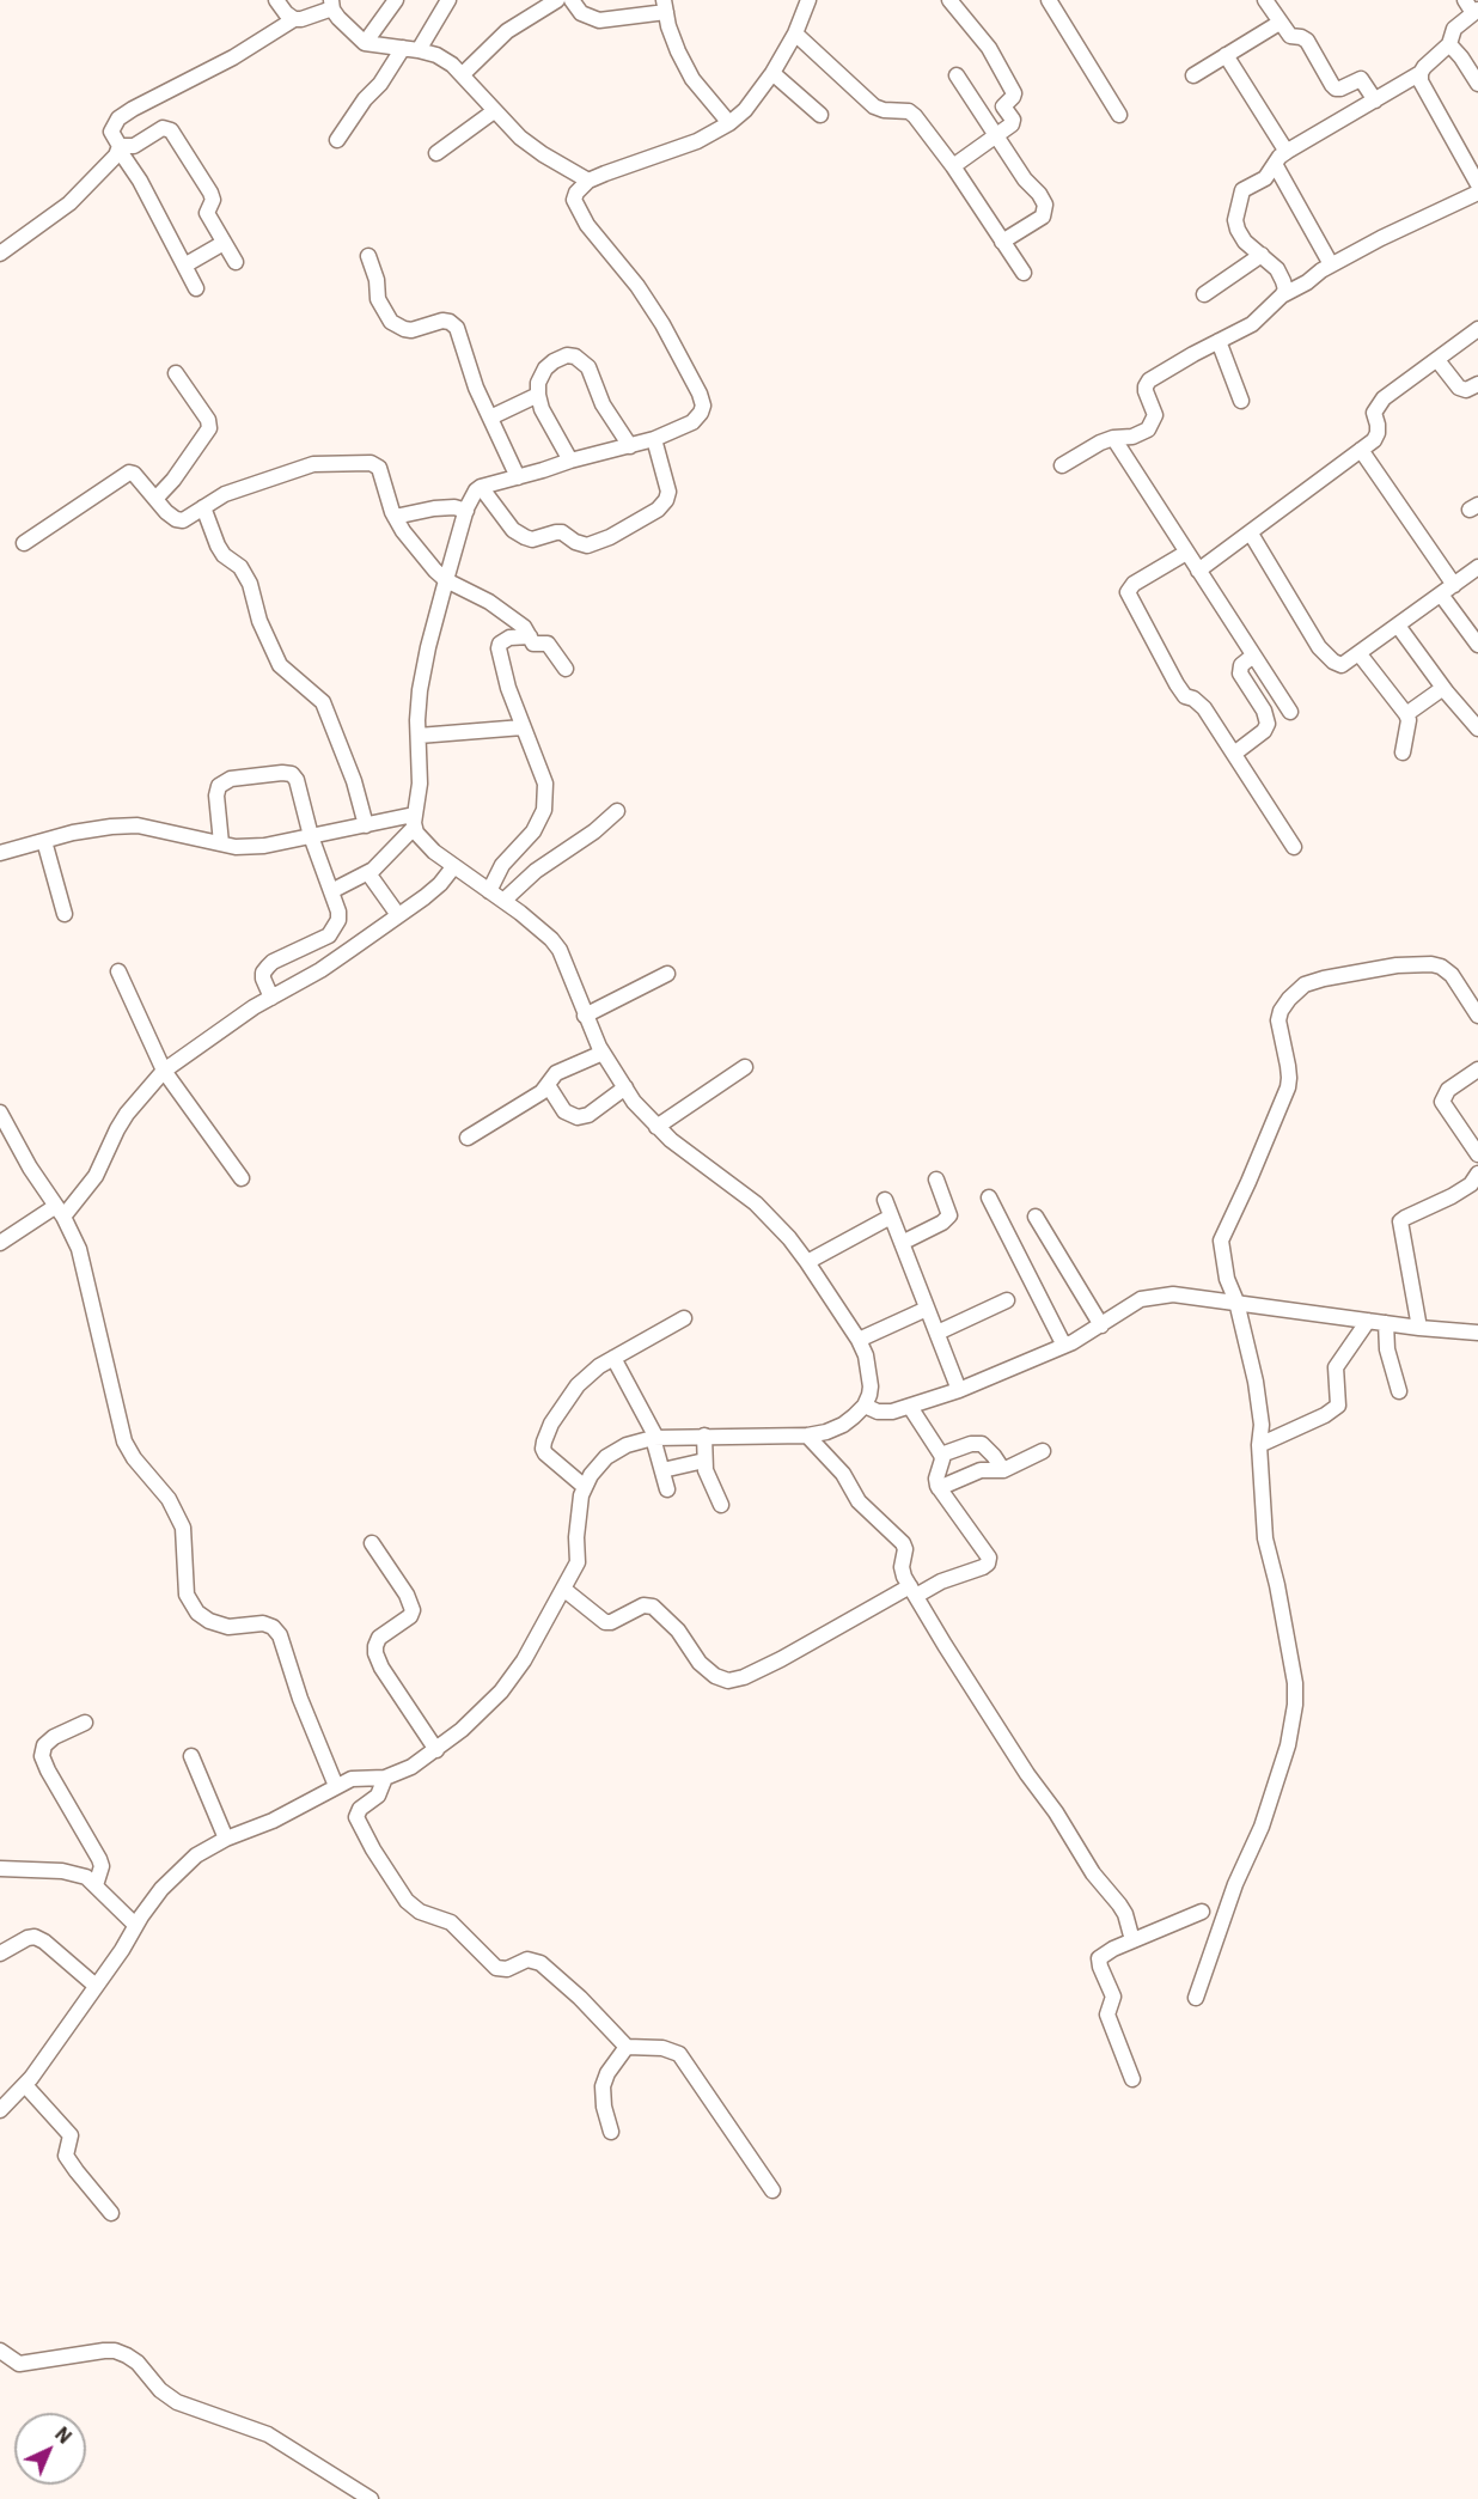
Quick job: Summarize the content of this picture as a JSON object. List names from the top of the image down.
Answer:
{
  "north": "top right"
}
